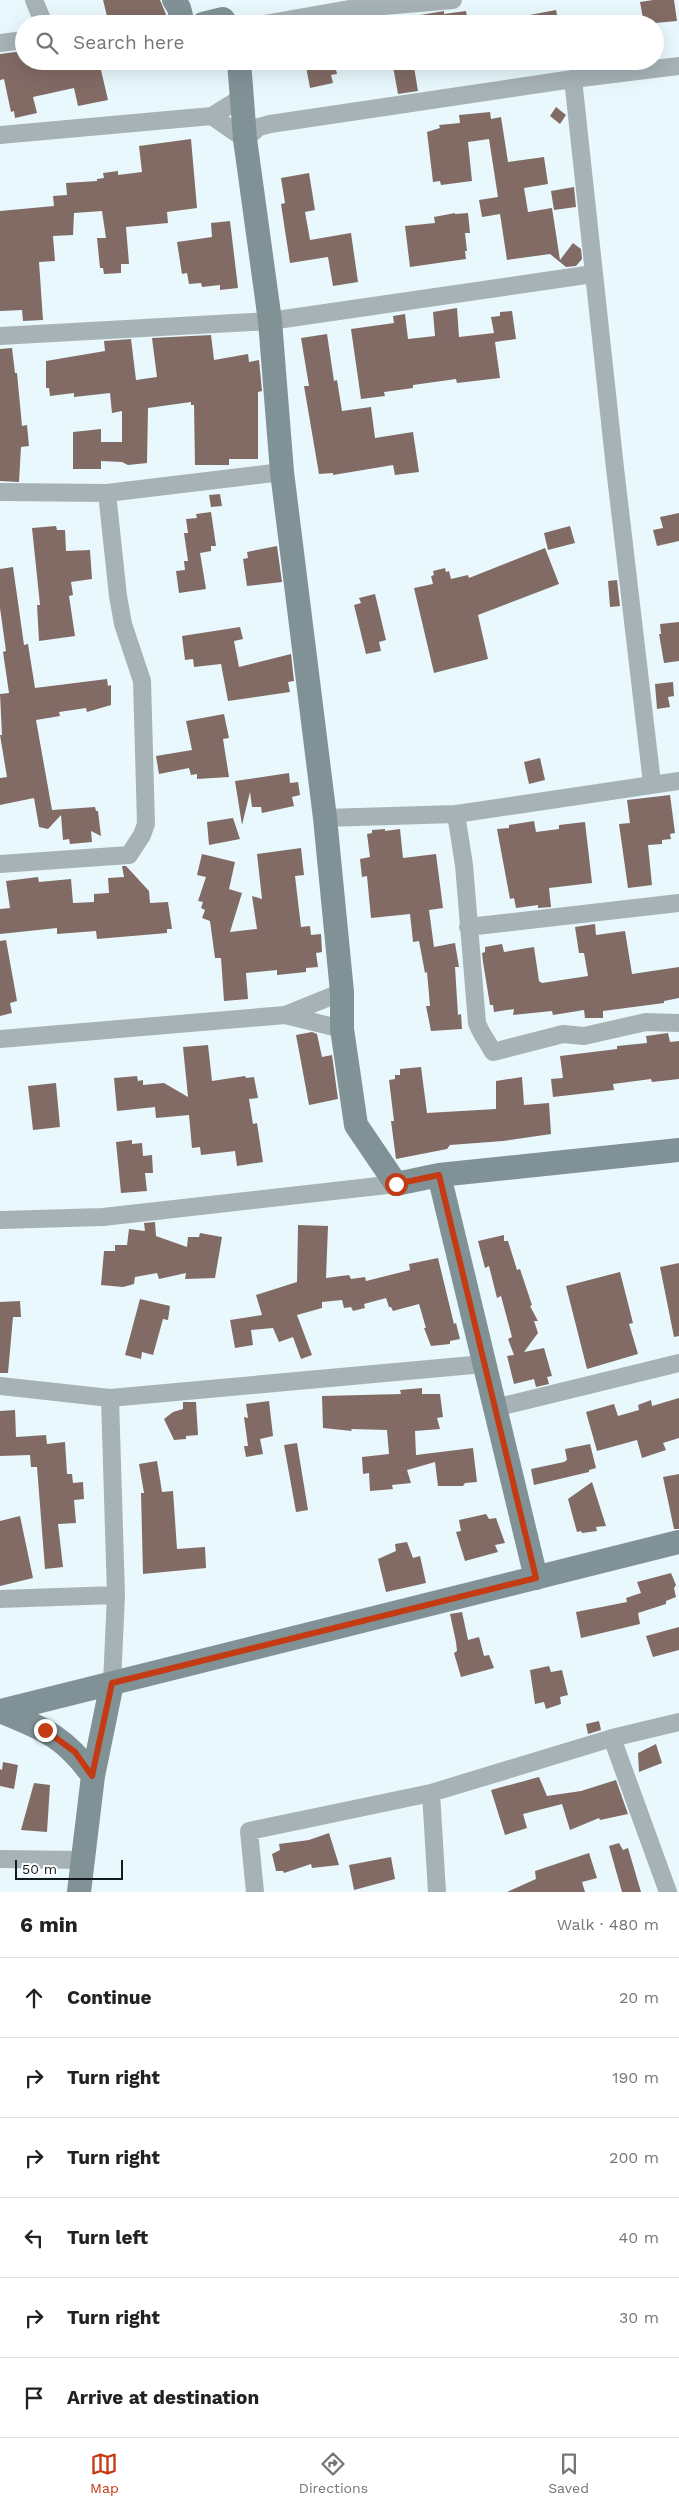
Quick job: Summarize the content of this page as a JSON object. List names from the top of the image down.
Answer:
{
  "scale_bar": "50 m",
  "page": {
    "search": "Search here",
    "scale": "50 m",
    "heading": ["6 min", "Walk · 480 m"],
    "list": [
      ["Continue", "20 m"],
      ["Turn right", "190 m"],
      ["Turn right", "200 m"],
      ["Turn left", "40 m"],
      ["Turn right", "30 m"],
      "Arrive at destination"
    ],
    "nav": ["Map", "Directions", "Saved"]
  }
}
